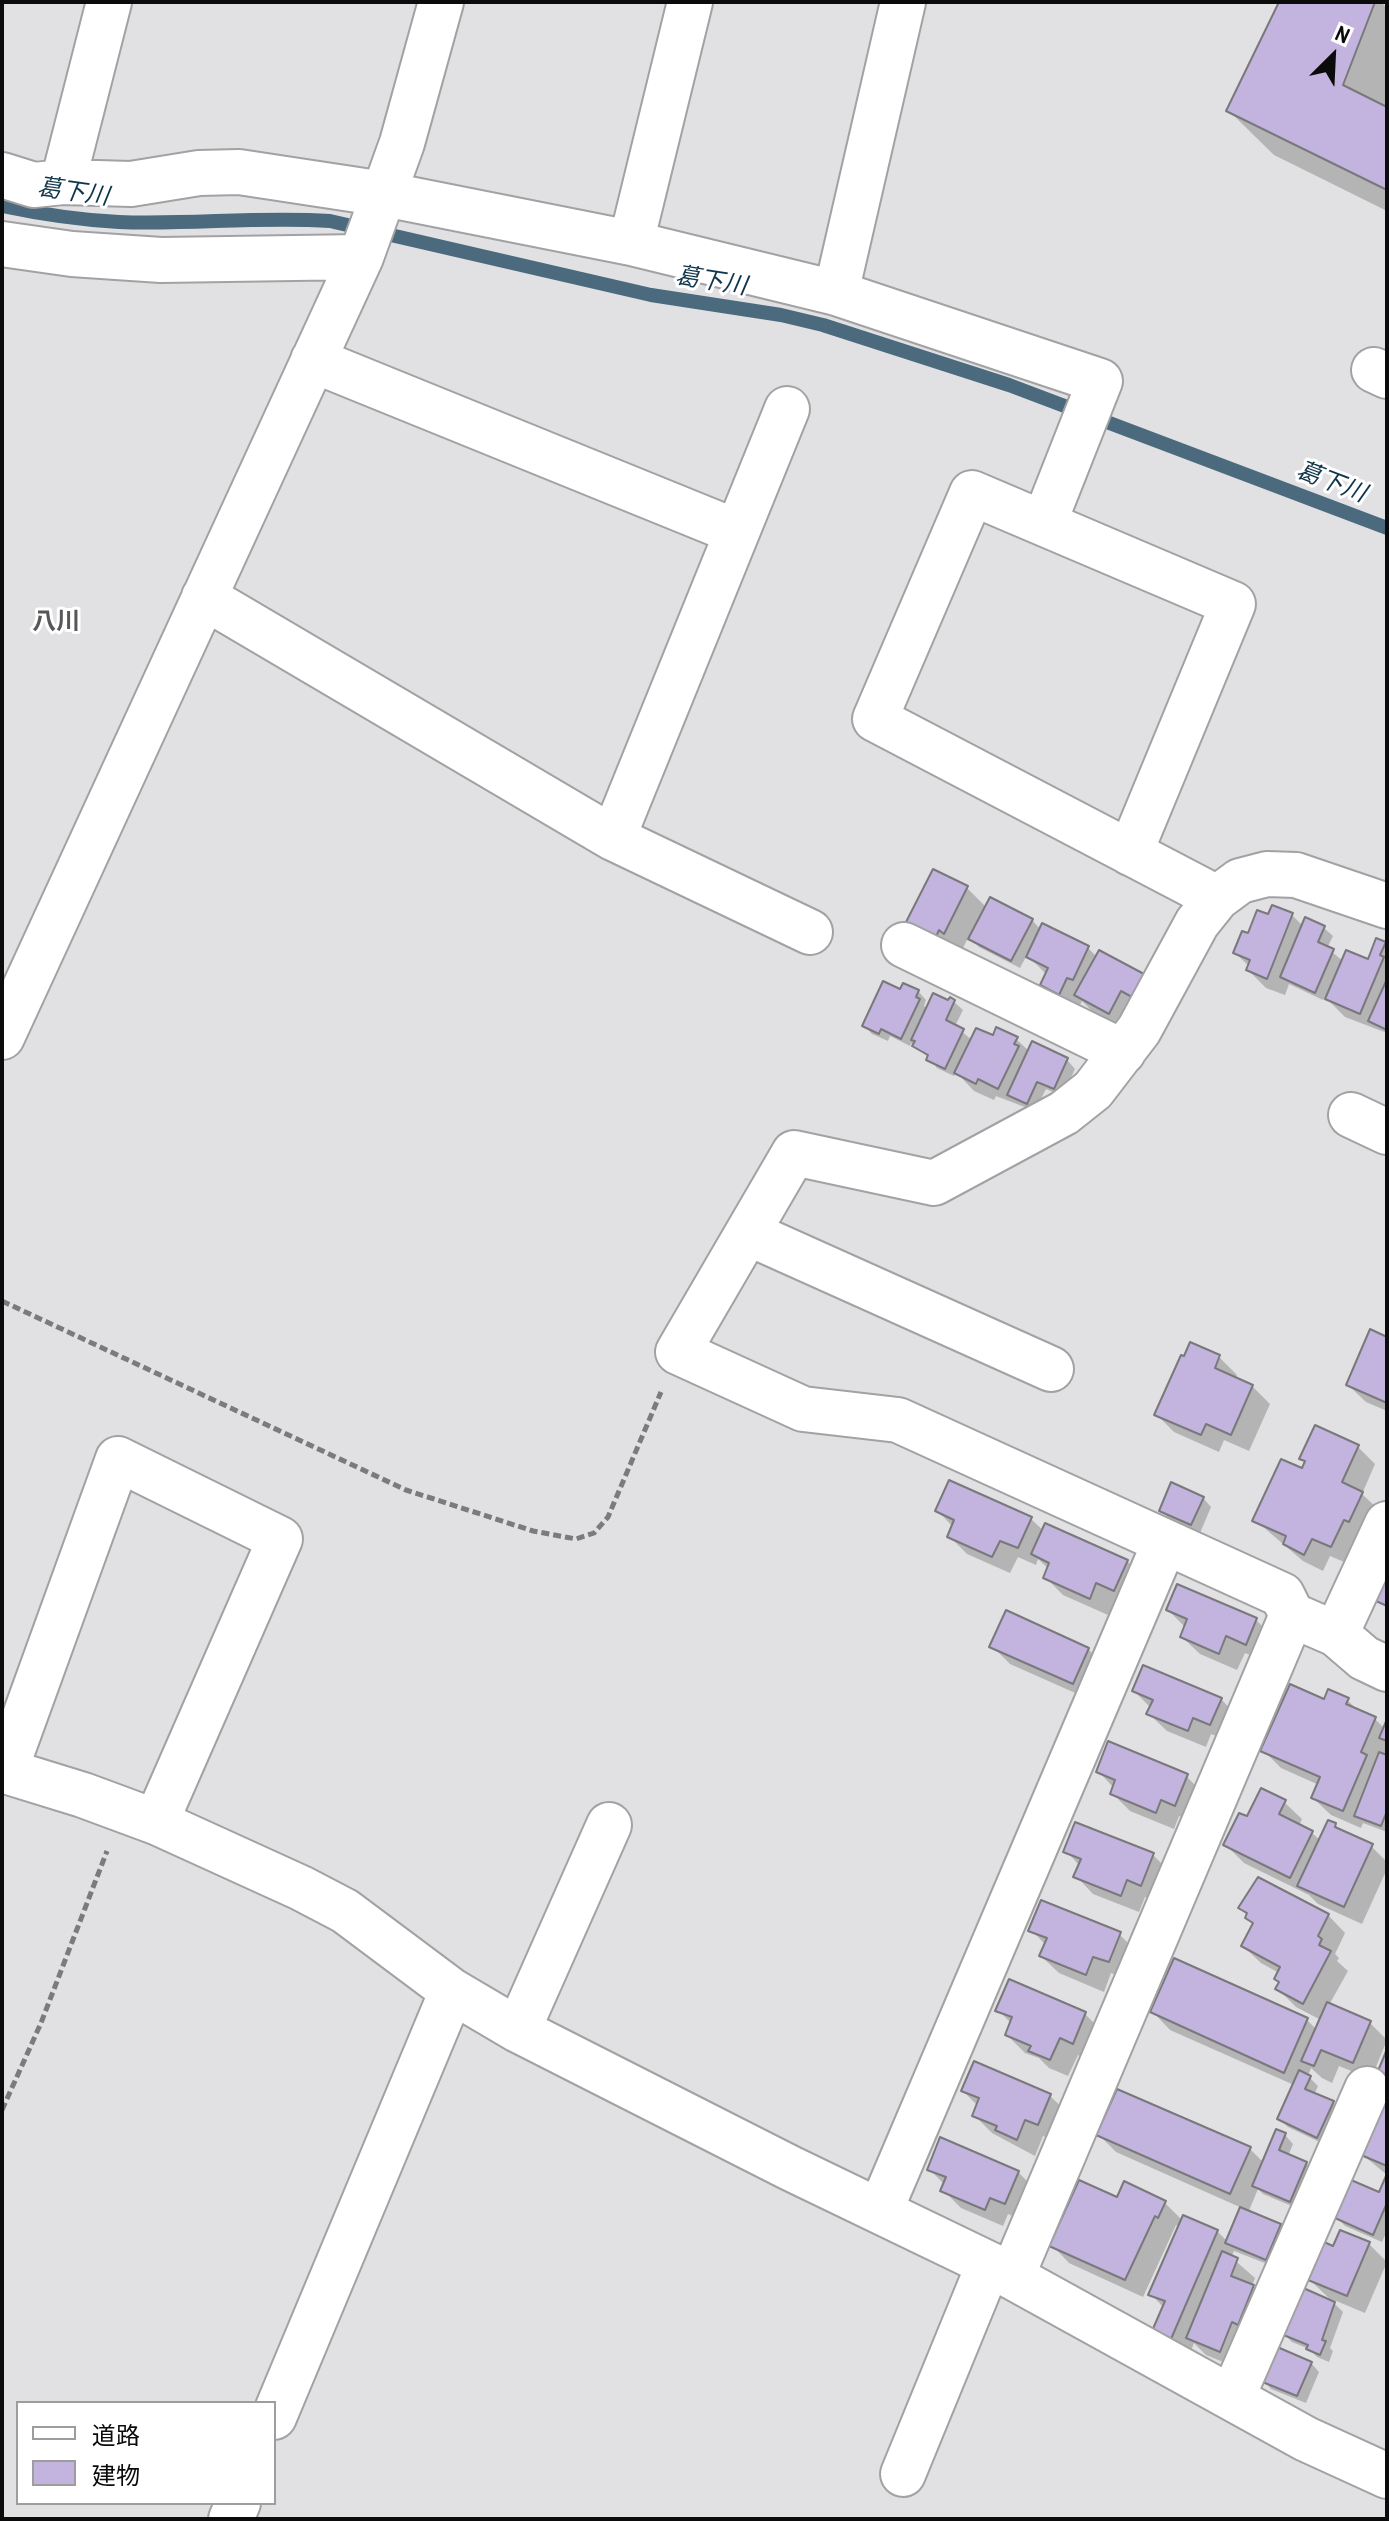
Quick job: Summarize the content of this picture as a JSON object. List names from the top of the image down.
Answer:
{
  "districts": ["八川"],
  "water": ["葛下川"],
  "legend": ["道路", "建物"],
  "north": "top right"
}
